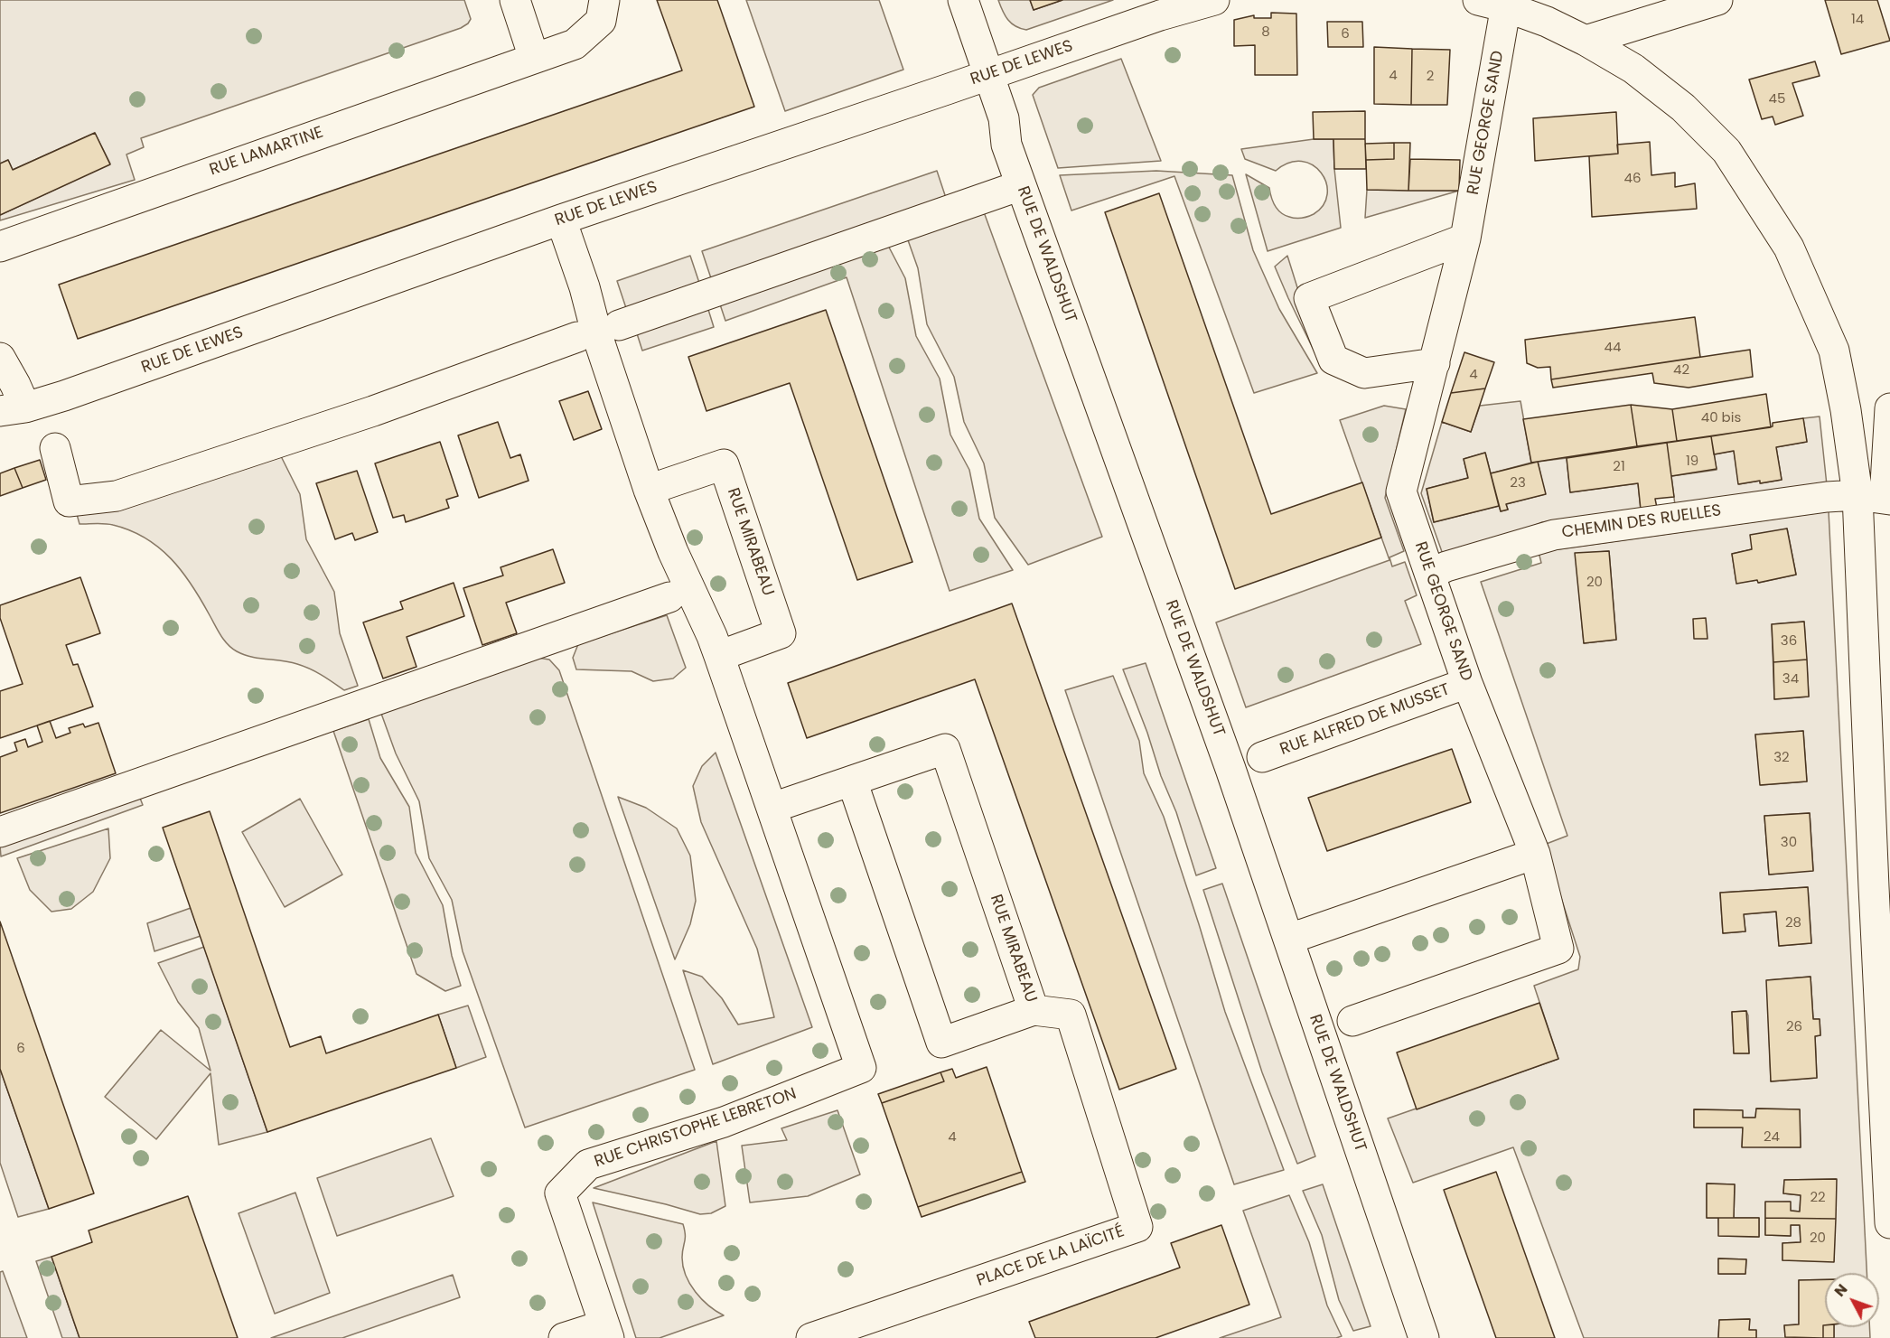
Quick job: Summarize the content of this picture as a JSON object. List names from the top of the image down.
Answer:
{
  "streets": {
    "street": [
      "RUE DE LEWES",
      "RUE GEORGE SAND",
      "RUE LAMARTINE",
      "RUE DE WALDSHUT",
      "CHEMIN DES RUELLES",
      "RUE MIRABEAU",
      "RUE ALFRED DE MUSSET",
      "RUE CHRISTOPHE LEBRETON",
      "PLACE DE LA LAÏCITÉ"
    ]
  },
  "crossings": [
    ["RUE DE LEWES", "RUE DE WALDSHUT"],
    ["RUE GEORGE SAND", "CHEMIN DES RUELLES"],
    ["RUE GEORGE SAND", "RUE ALFRED DE MUSSET"],
    ["RUE MIRABEAU", "RUE CHRISTOPHE LEBRETON"],
    ["RUE MIRABEAU", "PLACE DE LA LAÏCITÉ"]
  ],
  "house_numbers": [
    "14",
    "8",
    "6",
    "4",
    "2",
    "45",
    "46",
    "44",
    "42",
    "4",
    "40 bis",
    "19",
    "21",
    "23",
    "20",
    "36",
    "34",
    "32",
    "30",
    "28",
    "26",
    "6",
    "4",
    "24",
    "22",
    "20"
  ],
  "north": "top left"
}
